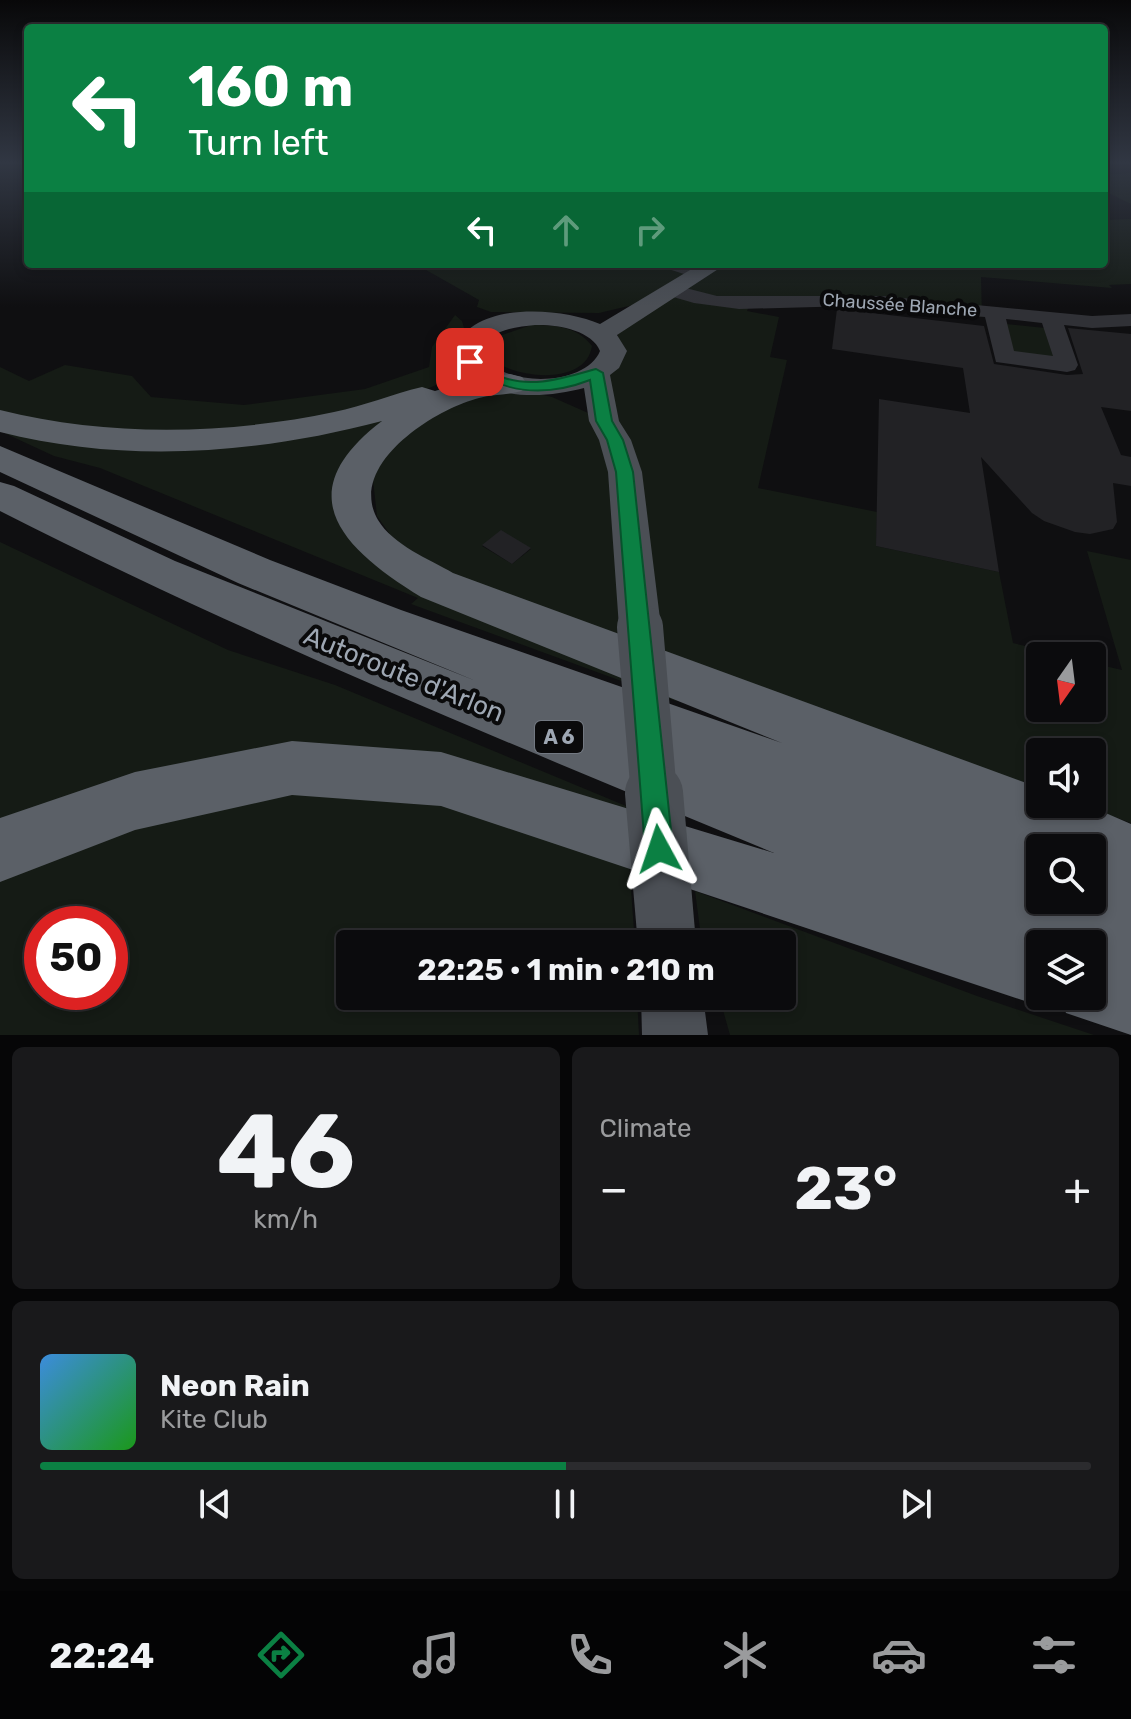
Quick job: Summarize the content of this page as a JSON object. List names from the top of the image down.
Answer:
{
  "streets": {
    "highway": ["Autoroute d'Arlon", "A 6"],
    "street": ["Chaussée Blanche"]
  },
  "north": "bottom",
  "page": {
    "turn": ["160 m", "Turn left"],
    "limit": "50",
    "trip": "22:25 · 1 min · 210 m",
    "tile": [
      ["46", "km/h"],
      "Climate"
    ],
    "heat": ["−", "23°", "+"],
    "song": ["Neon Rain", "Kite Club"],
    "tabs": "22:24"
  }
}
